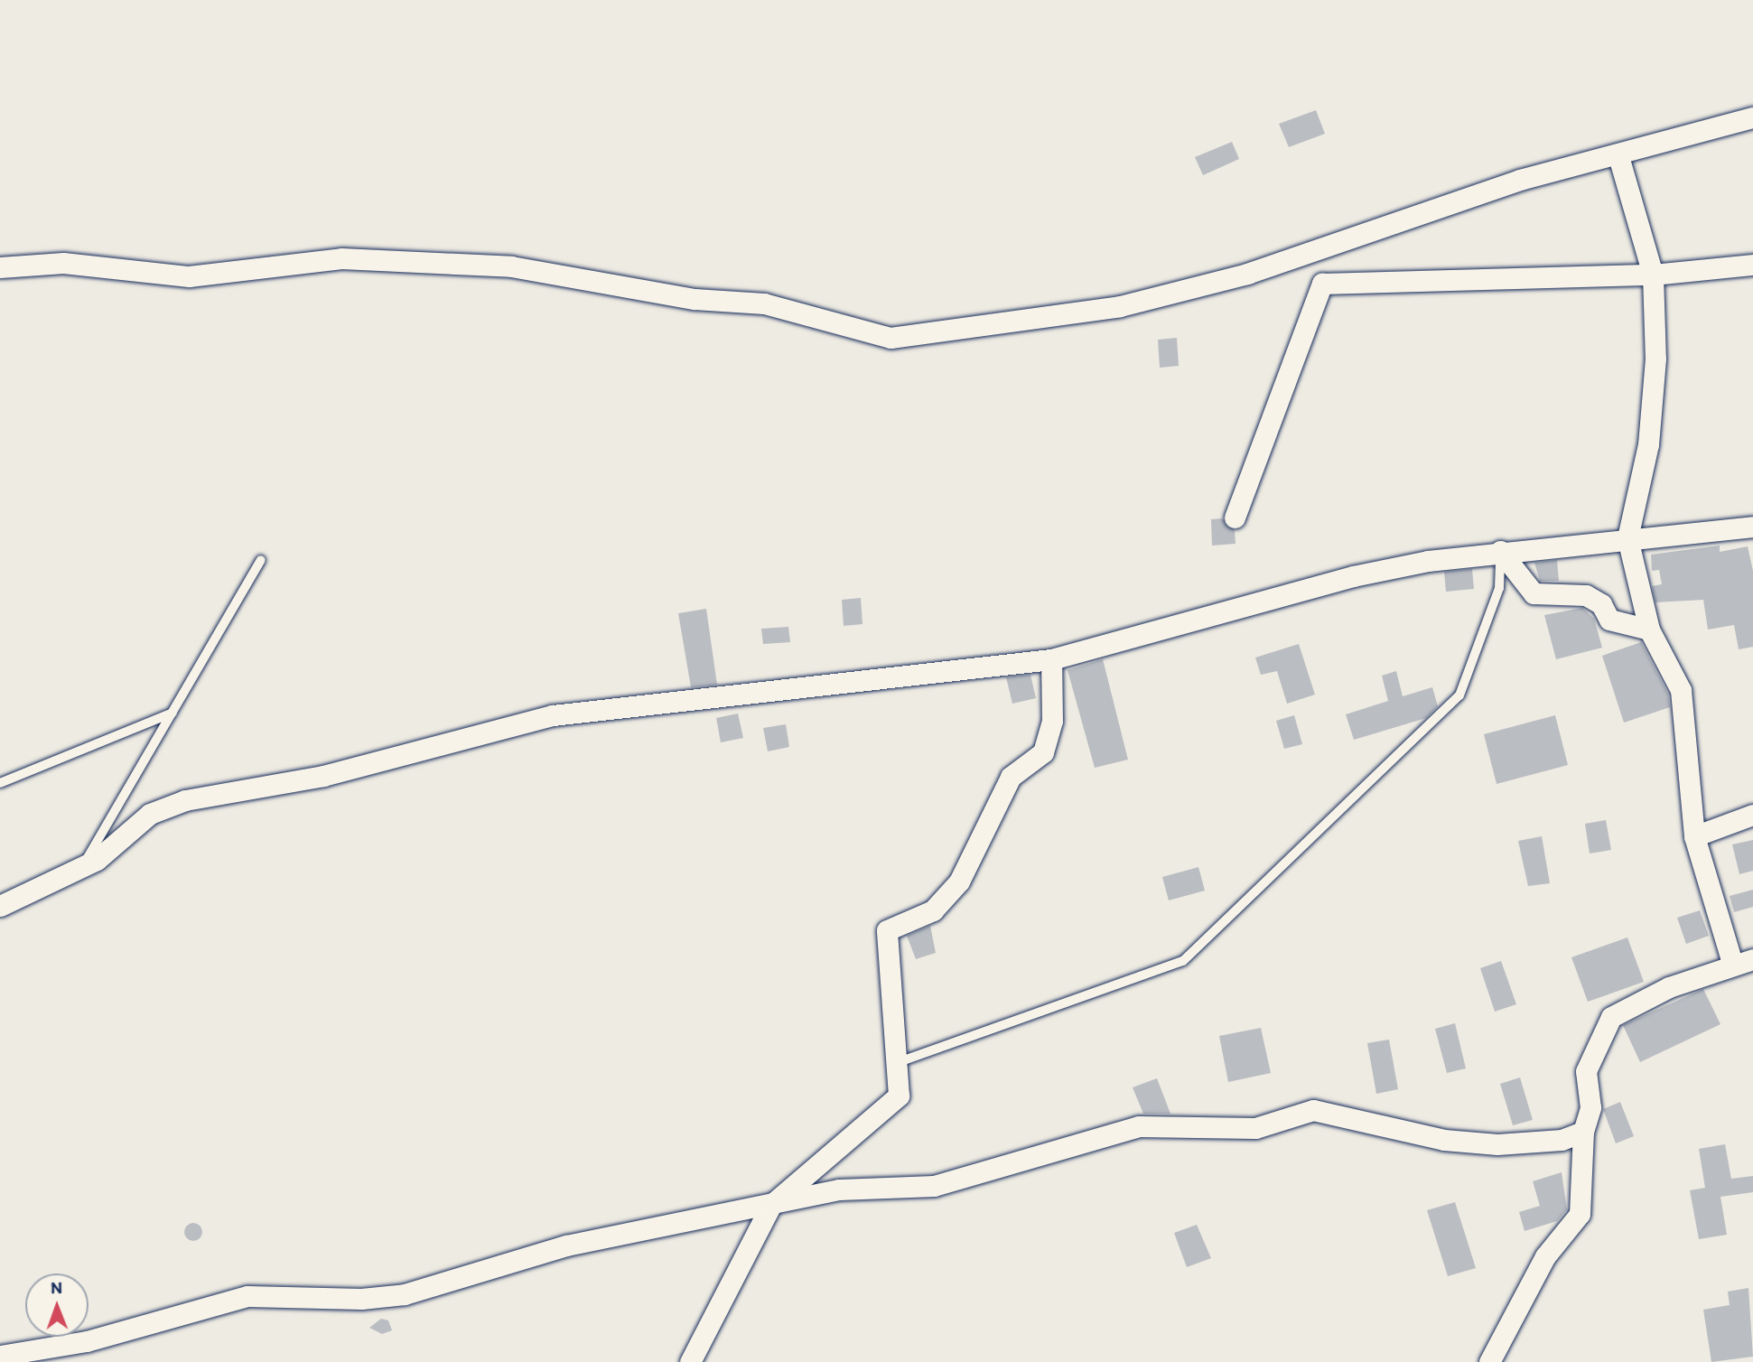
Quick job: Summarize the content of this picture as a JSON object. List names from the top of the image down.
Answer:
{
  "north": "top"
}
